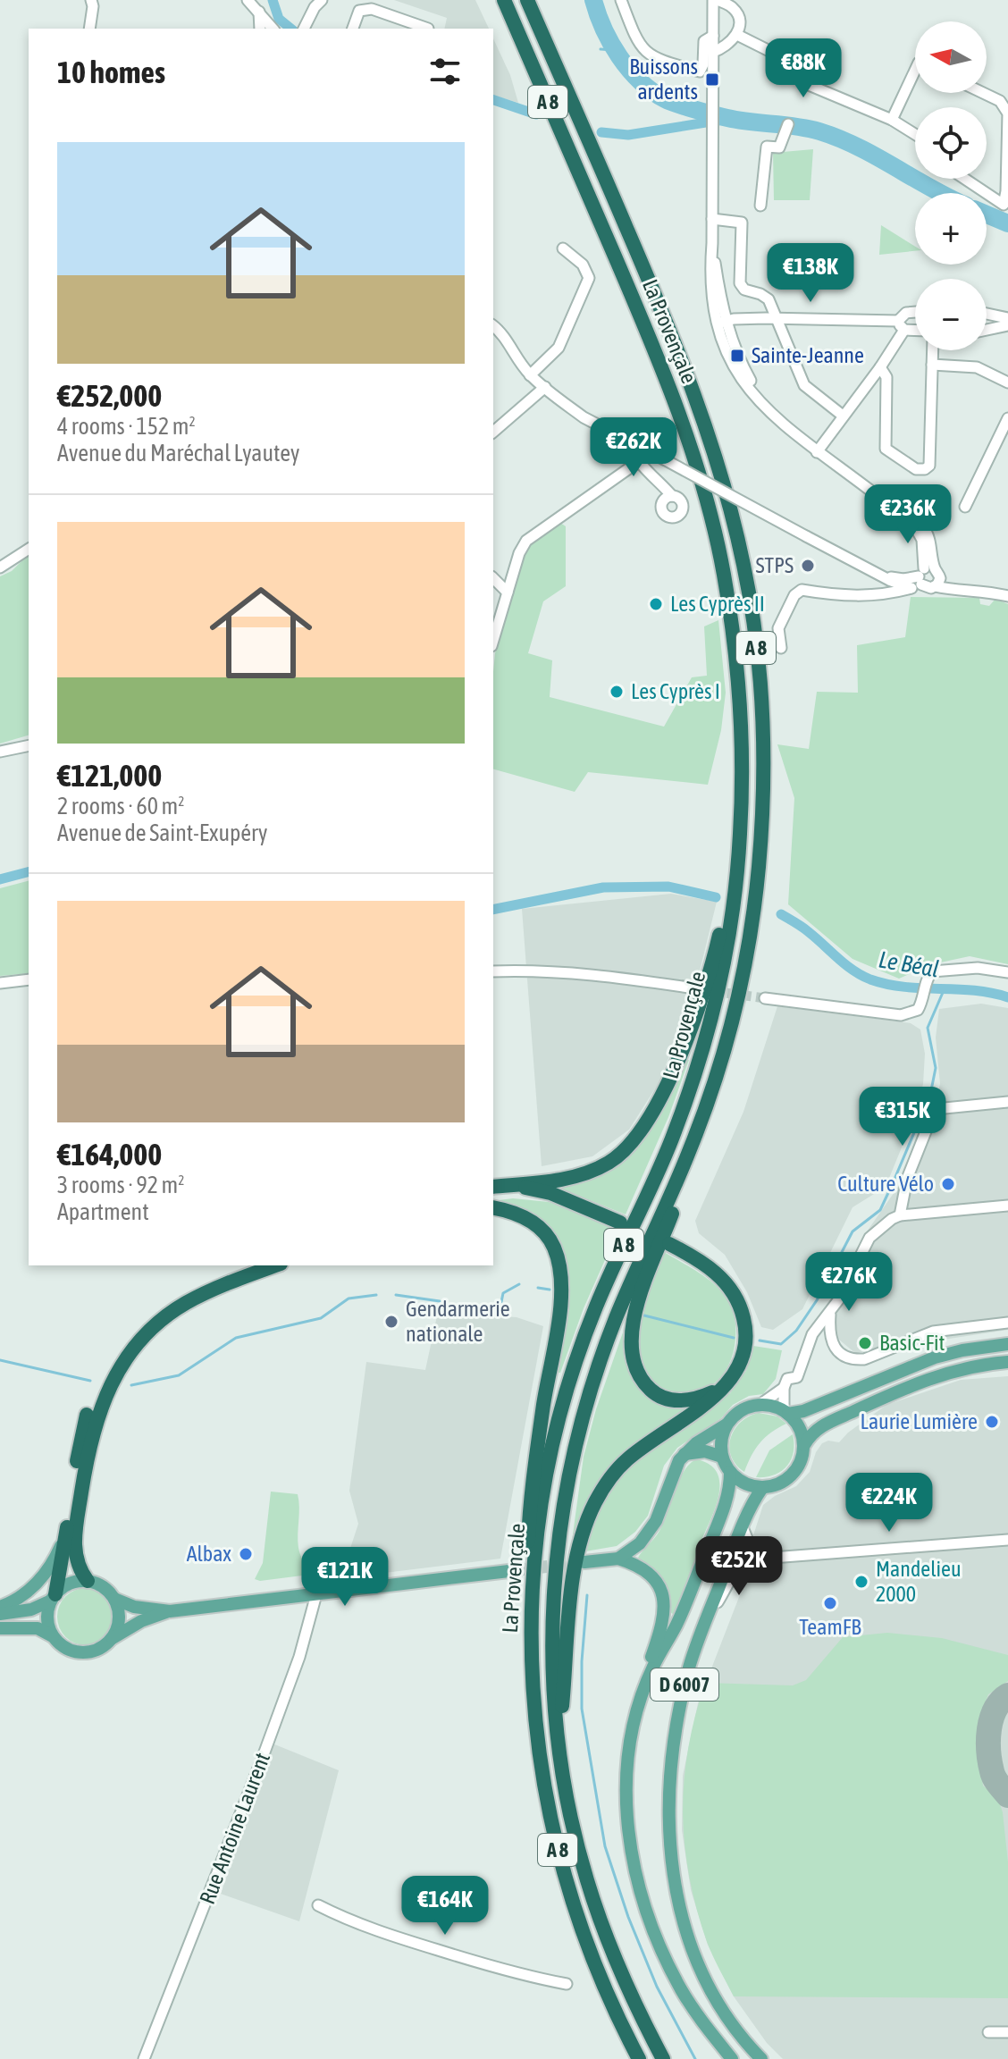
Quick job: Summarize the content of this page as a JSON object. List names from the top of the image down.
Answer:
{
  "streets": {
    "highway": ["A 8", "La Provençale"],
    "main road": ["D 6007"],
    "street": ["Rue Antoine Laurent"]
  },
  "water": ["Le Béal"],
  "places": {
    "transit": ["Buissons ardents", "Sainte-Jeanne"],
    "other": [
      "STPS",
      "Les Cyprès II",
      "Les Cyprès I",
      "Culture Vélo",
      "Gendarmerie nationale",
      "Basic-Fit",
      "Laurie Lumière",
      "Albax",
      "Mandelieu 2000",
      "TeamFB"
    ]
  },
  "north": "left",
  "page": {
    "map_buttons": ["+", "−"],
    "heading": "10 homes",
    "price": [
      "€88K",
      "€138K",
      "€262K",
      "€236K",
      "€315K",
      "€276K",
      "€224K",
      "€252K",
      "€121K",
      "€164K"
    ],
    "list": [
      {
        "name": "€252,000",
        "note": "4 rooms · 152 m² · Avenue du Maréchal Lyautey"
      },
      {
        "name": "€121,000",
        "note": "2 rooms · 60 m² · Avenue de Saint-Exupéry"
      },
      {
        "name": "€164,000",
        "note": "3 rooms · 92 m² · Apartment"
      }
    ]
  }
}
